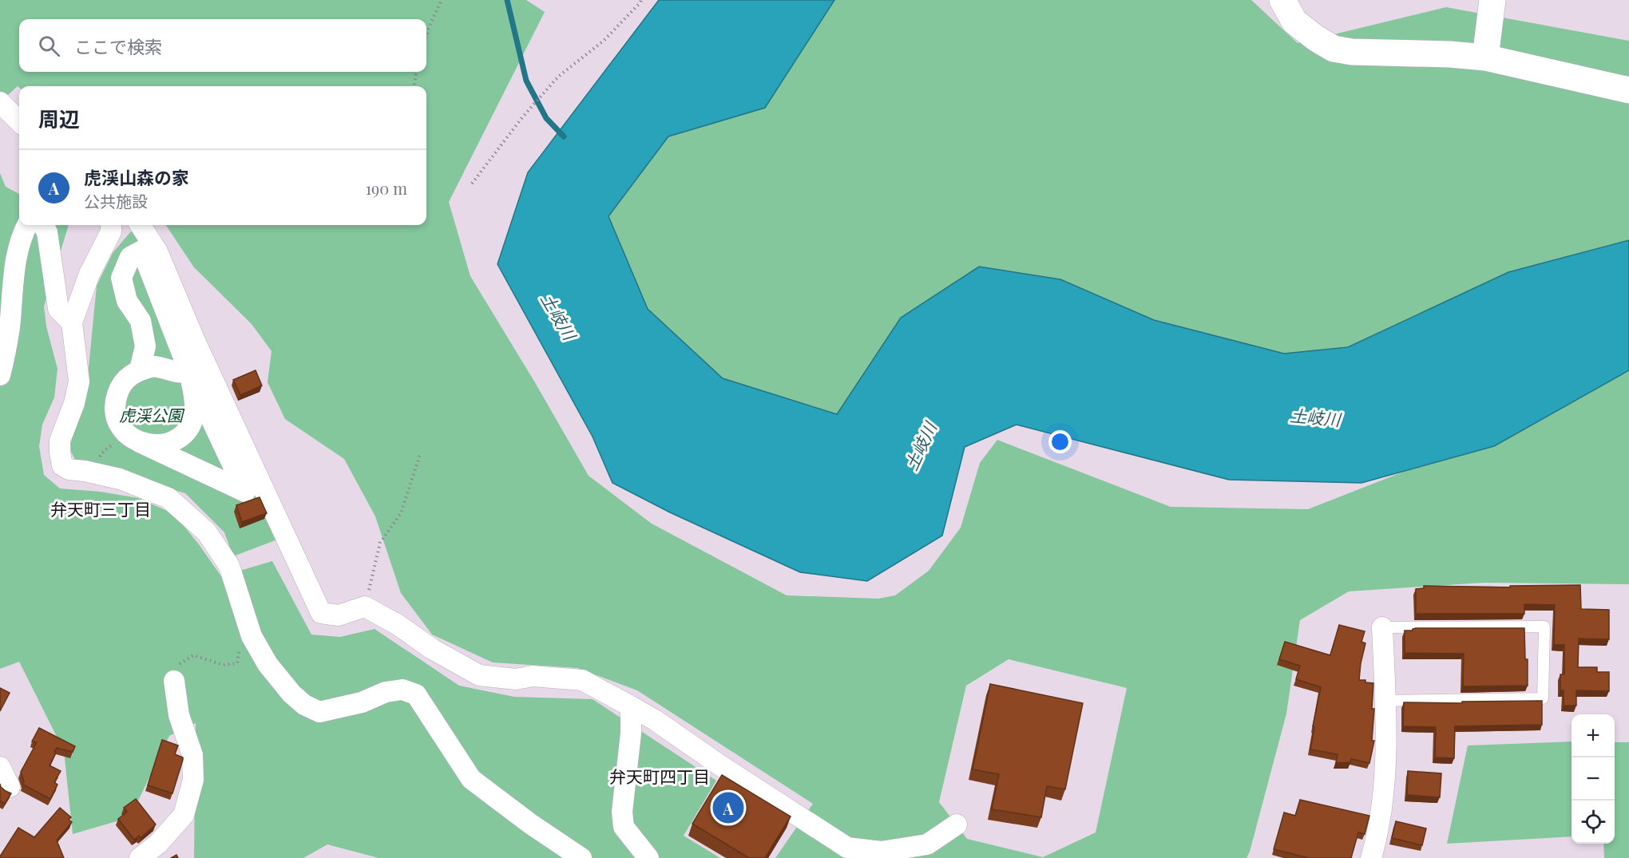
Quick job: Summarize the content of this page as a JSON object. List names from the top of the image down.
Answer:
{
  "districts": ["弁天町三丁目", "弁天町四丁目"],
  "water": ["土岐川"],
  "parks": ["虎渓公園"],
  "page": {
    "search": "ここで検索",
    "heading": "周辺",
    "list": [
      {
        "mark": "A",
        "name": "虎渓山森の家",
        "note": "公共施設",
        "value": "190 m"
      }
    ],
    "map_buttons": ["+", "−"],
    "pins": "A"
  }
}
